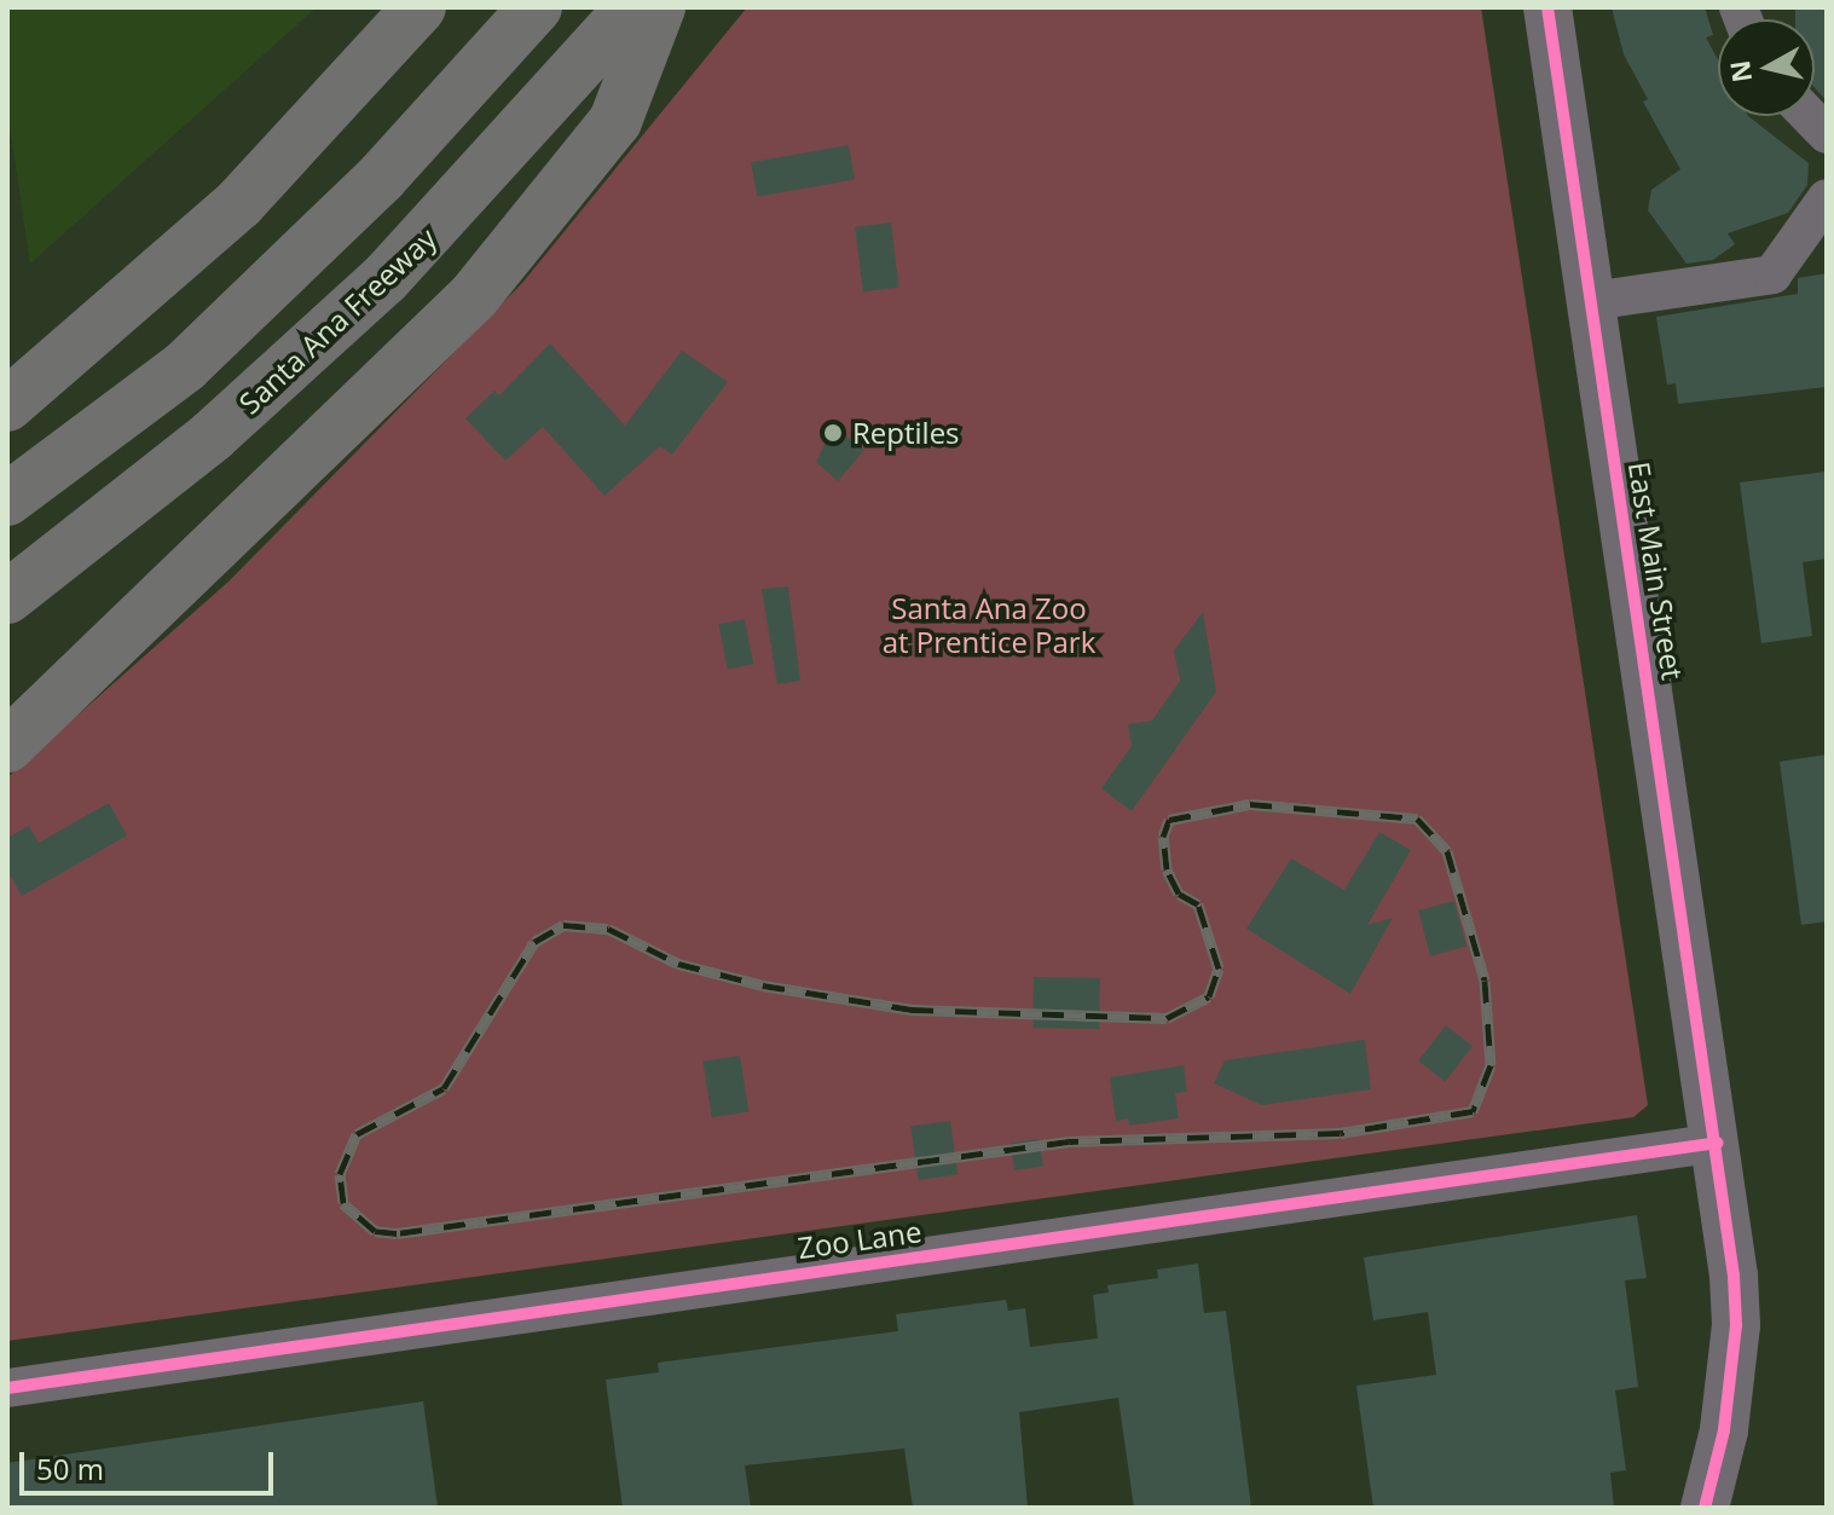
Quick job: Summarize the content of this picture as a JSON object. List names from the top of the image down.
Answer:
{
  "streets": {
    "highway": ["Santa Ana Freeway"],
    "street": ["East Main Street", "Zoo Lane"]
  },
  "crossings": [
    ["East Main Street", "Zoo Lane"]
  ],
  "parks": ["Santa Ana Zoo at Prentice Park"],
  "places": ["Reptiles"],
  "scale_bar": "50 m",
  "north": "left"
}
